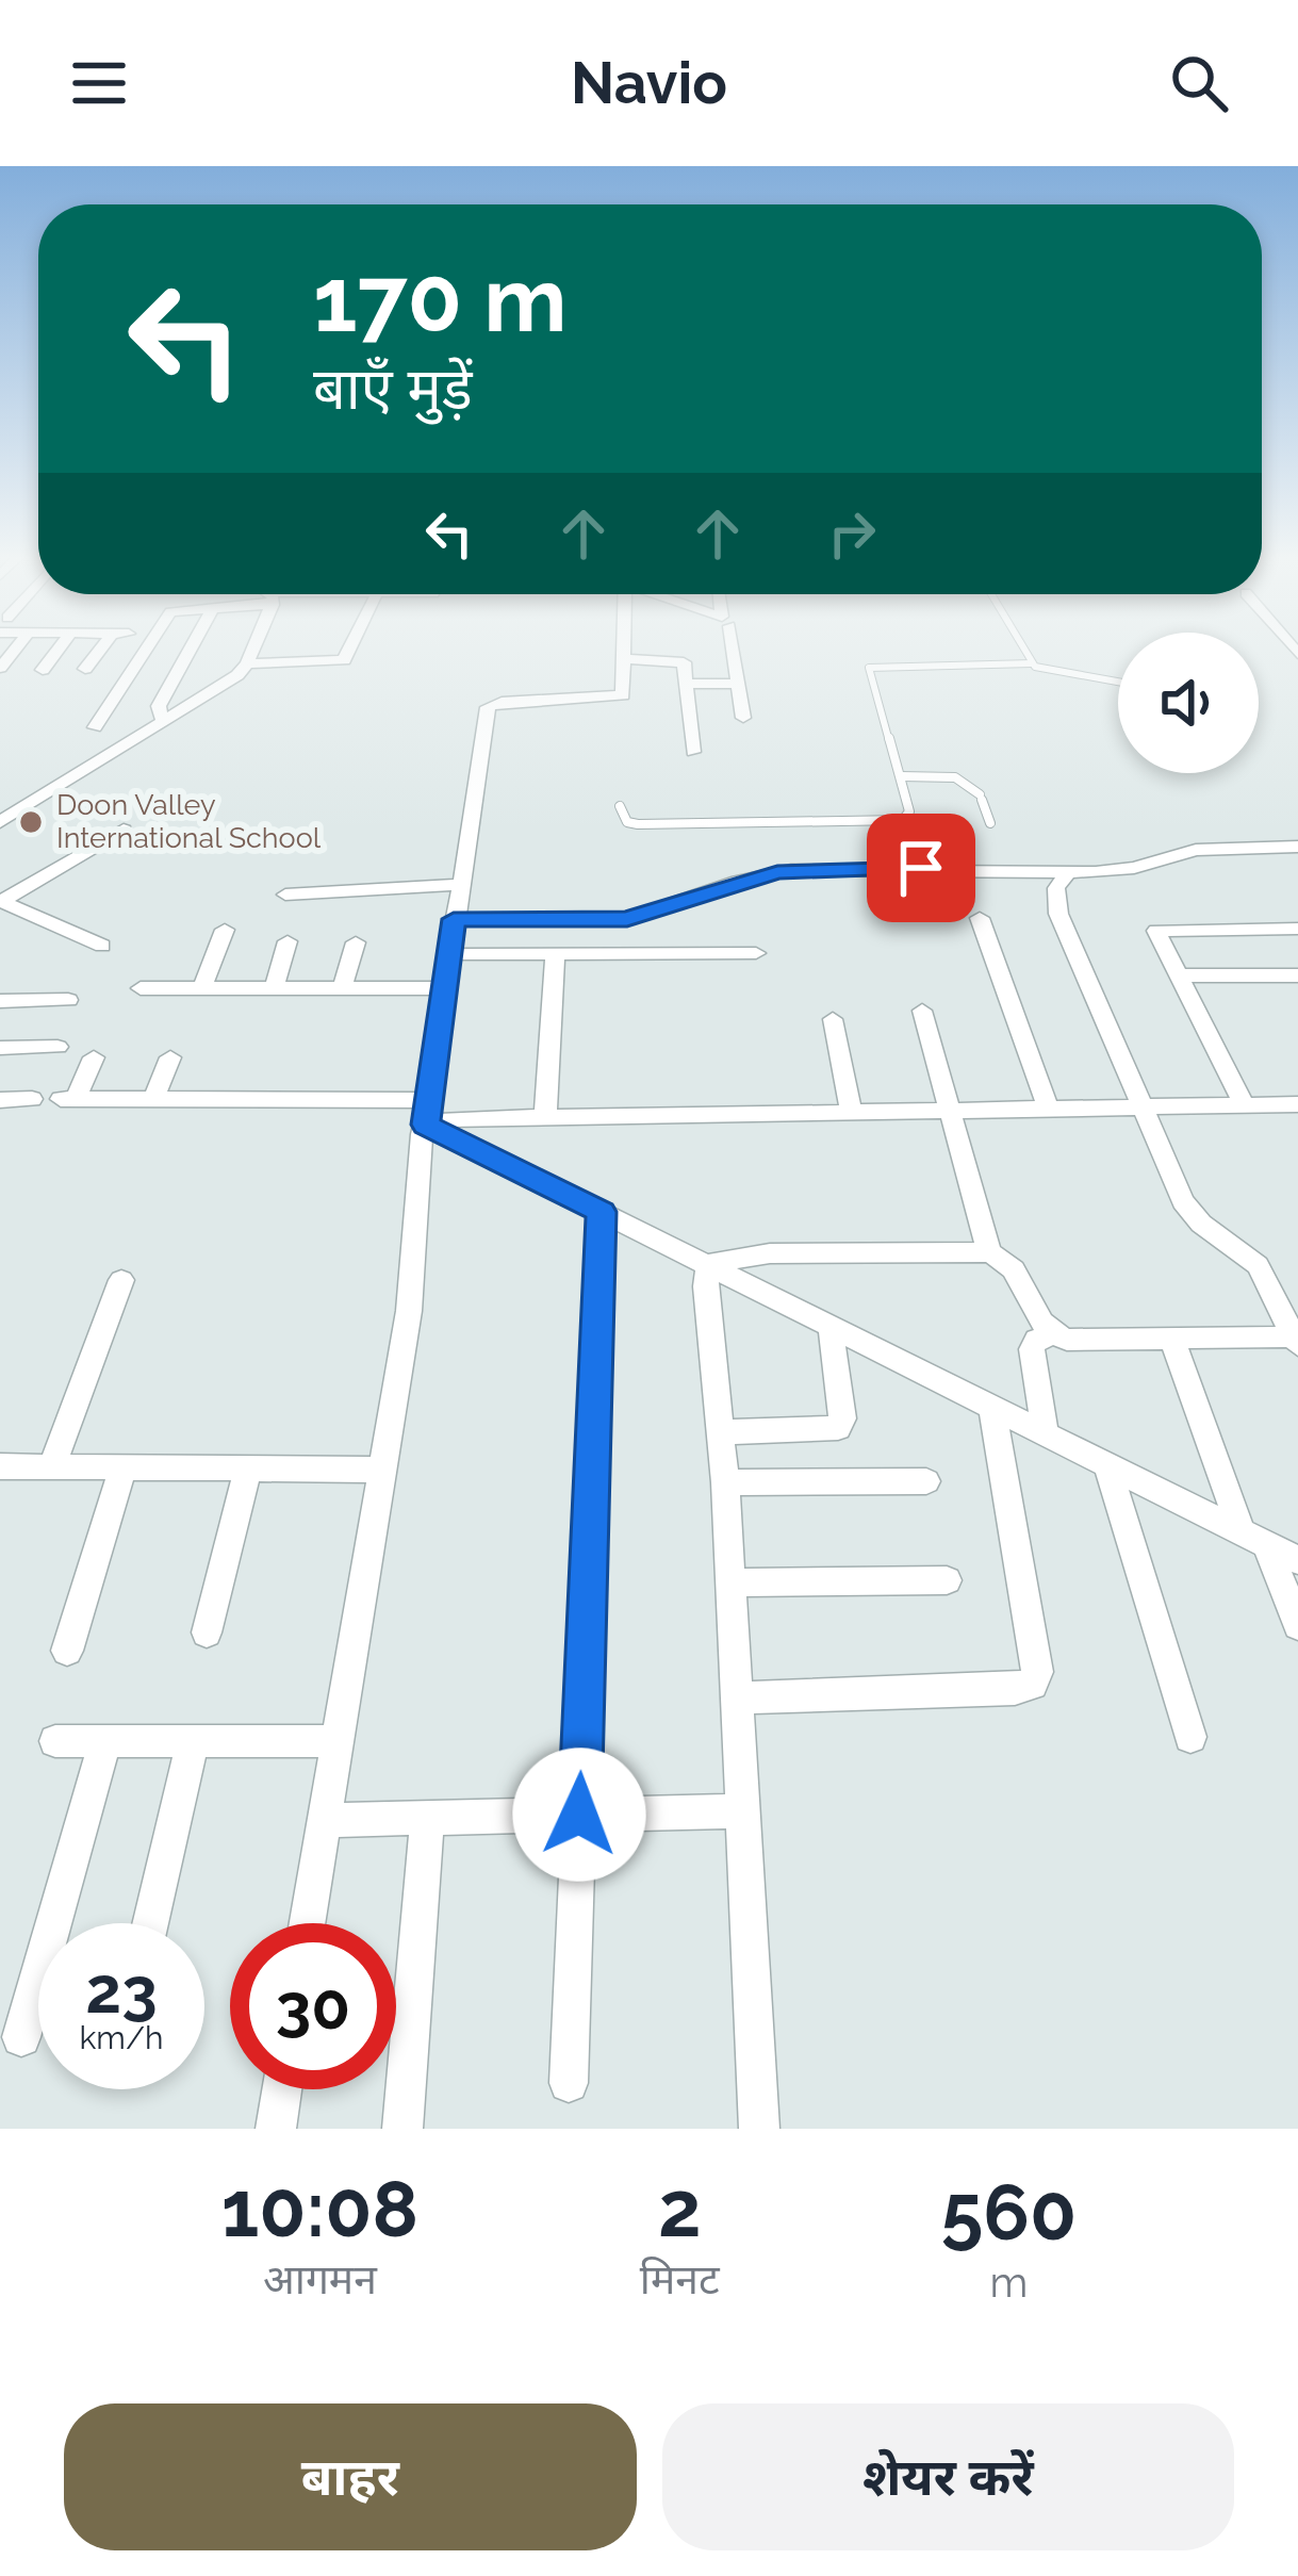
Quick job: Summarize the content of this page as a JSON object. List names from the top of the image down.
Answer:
{
  "places": ["Doon Valley International School"],
  "page": {
    "header": "Navio",
    "turn": ["170 m", "बाएँ मुड़ें"],
    "speed": "23 km/h",
    "limit": "30",
    "eta": [
      "10:08",
      "आगमन",
      "2",
      "मिनट",
      "560",
      "m"
    ],
    "buttons": ["बाहर", "शेयर करें"]
  }
}
